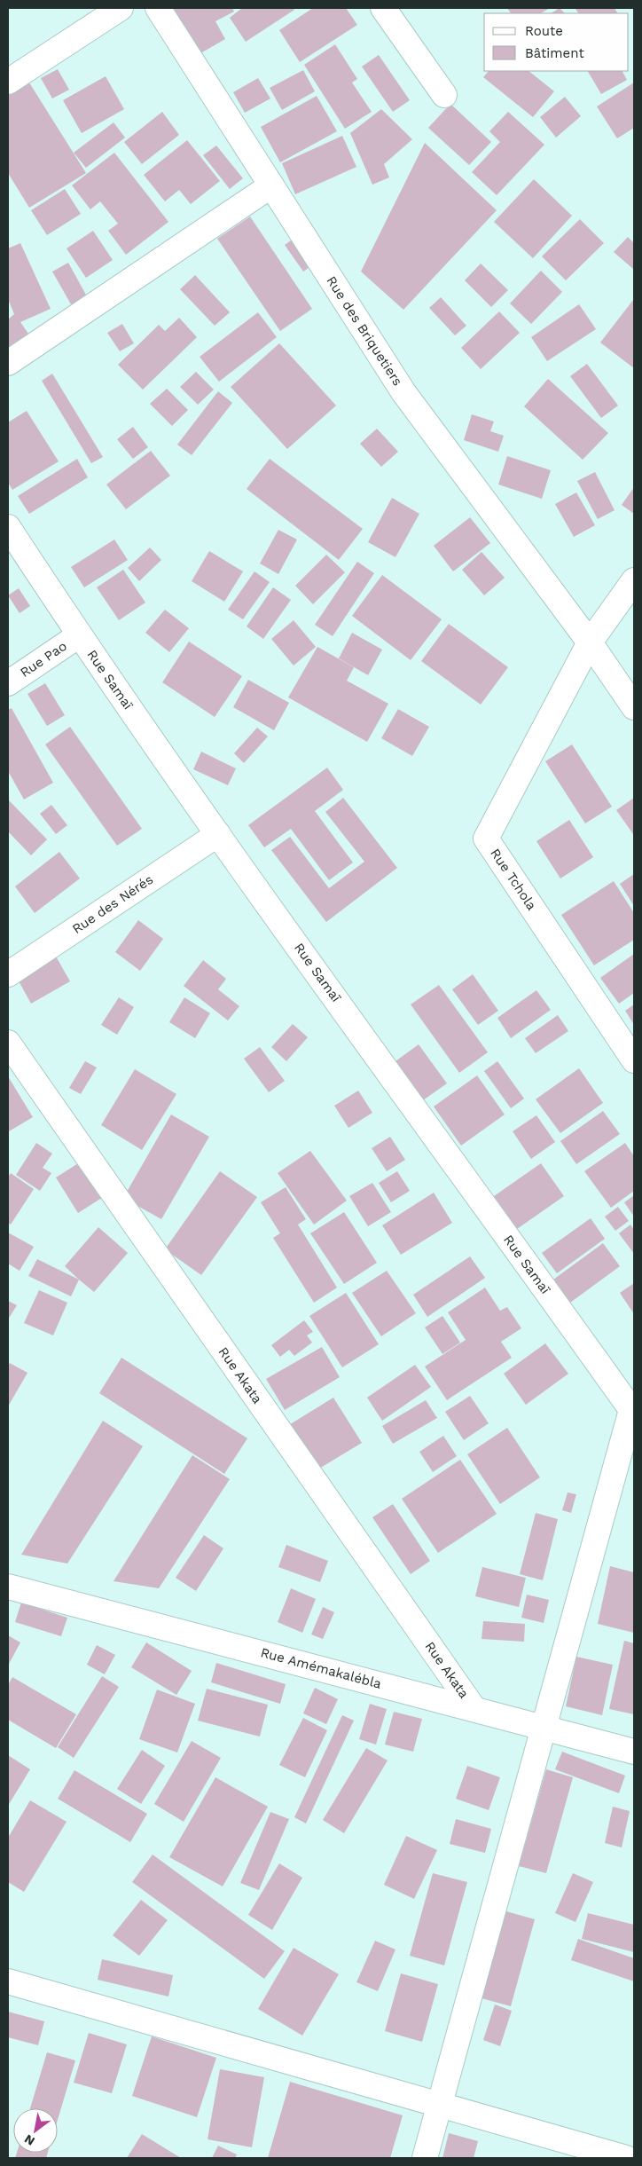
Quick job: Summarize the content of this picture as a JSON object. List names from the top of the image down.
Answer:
{
  "streets": {
    "street": [
      "Rue des Briquetiers",
      "Rue Pao",
      "Rue Samaï",
      "Rue Tchola",
      "Rue des Nérés",
      "Rue Akata",
      "Rue Amémakalébla"
    ]
  },
  "crossings": [
    ["Rue des Briquetiers", "Rue Tchola"],
    ["Rue Pao", "Rue Samaï"],
    ["Rue Samaï", "Rue des Nérés"],
    ["Rue Akata", "Rue Amémakalébla"]
  ],
  "legend": ["Route", "Bâtiment"],
  "north": "bottom left"
}
